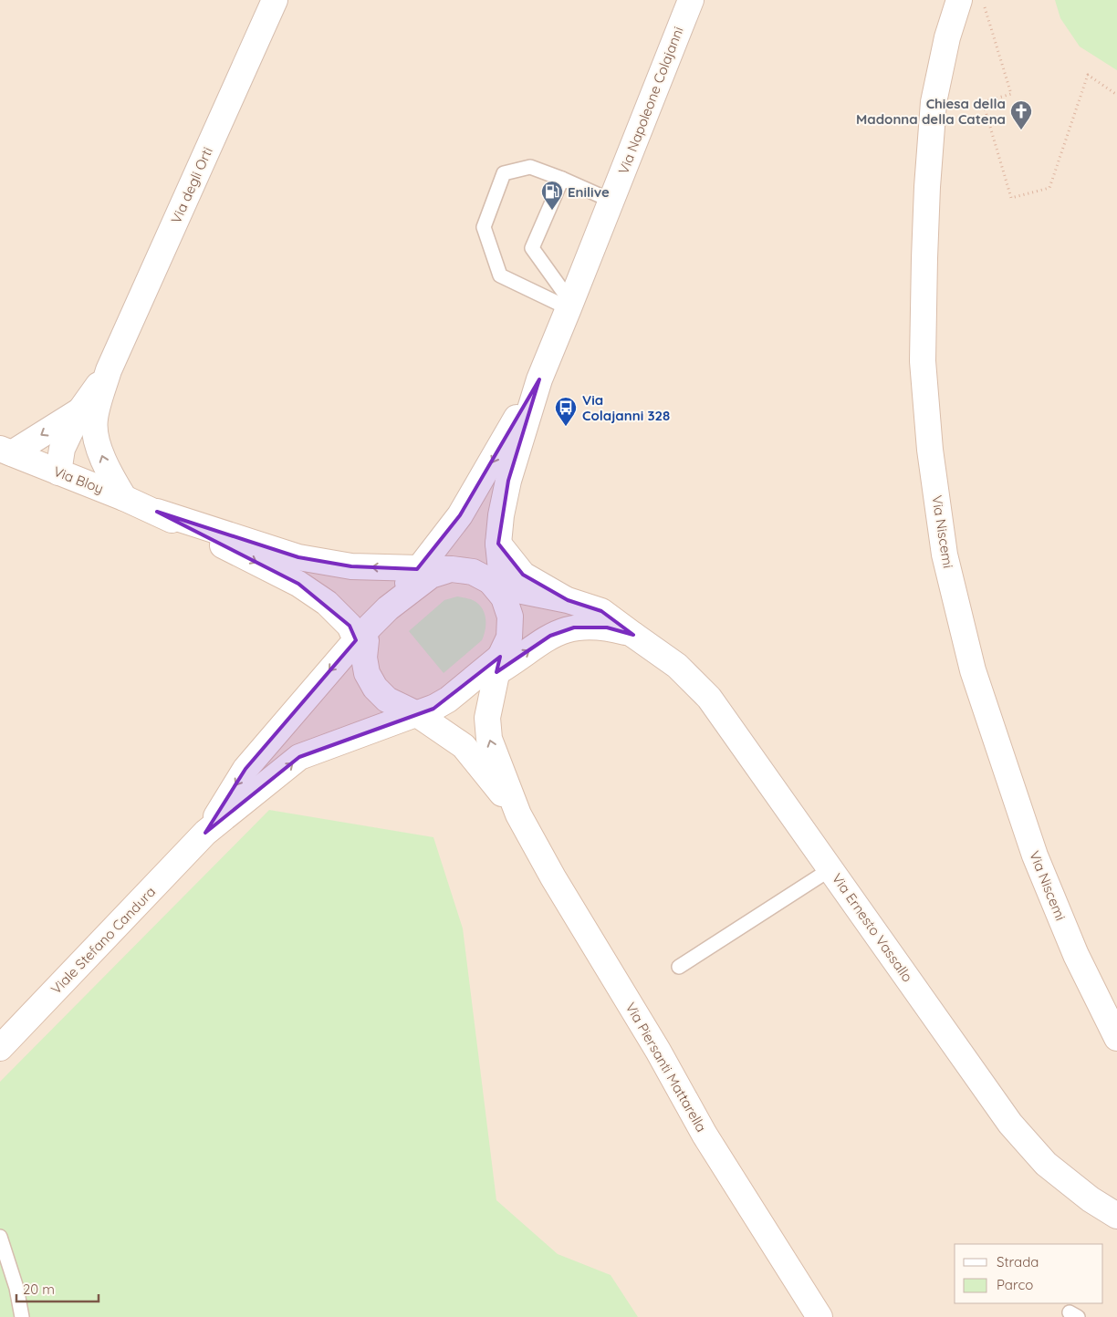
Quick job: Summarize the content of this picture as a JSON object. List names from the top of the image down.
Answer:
{
  "streets": {
    "street": [
      "Via Napoleone Colajanni",
      "Via degli Orti",
      "Via Bloy",
      "Via Niscemi",
      "Via Ernesto Vassallo",
      "Viale Stefano Candura",
      "Via Piersanti Mattarella"
    ]
  },
  "places": {
    "church": ["Chiesa della Madonna della Catena"],
    "fuel station": ["Enilive"],
    "bus stop": ["Via Colajanni 328"]
  },
  "legend": ["Strada", "Parco"],
  "scale_bar": "20 m"
}
